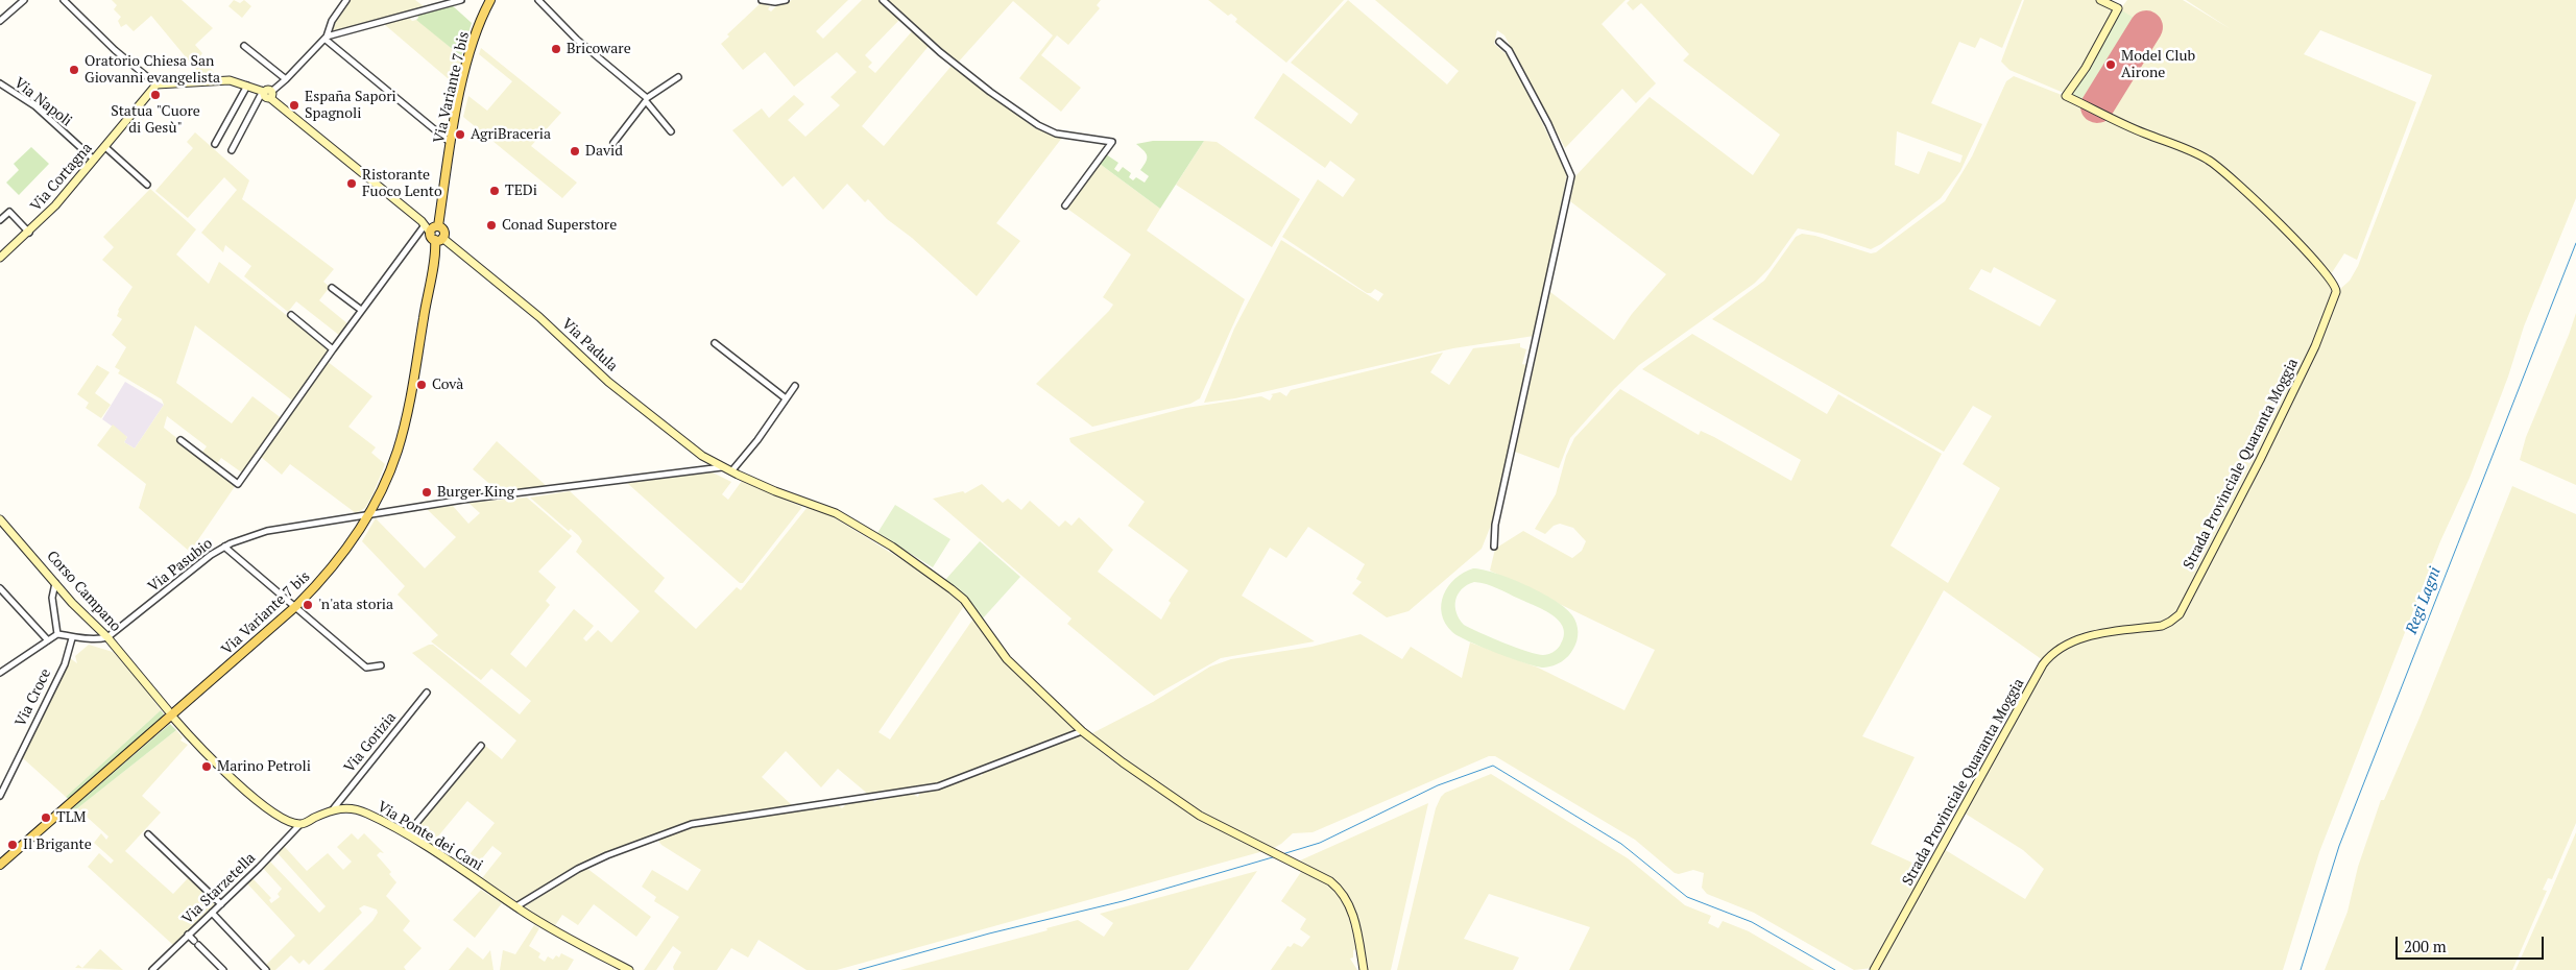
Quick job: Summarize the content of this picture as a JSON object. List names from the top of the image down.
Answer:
{
  "streets": {
    "main road": ["Via Variante 7 bis"],
    "street": [
      "Via Napoli",
      "Via Cortagna",
      "Via Padula",
      "Strada Provinciale Quaranta Moggia",
      "Via Pasubio",
      "Corso Campano",
      "Via Croce",
      "Via Gorizia",
      "Via Ponte dei Cani",
      "Via Starzetella"
    ]
  },
  "crossings": [
    ["Via Variante 7 bis", "Via Padula"],
    ["Via Variante 7 bis", "Via Pasubio"],
    ["Via Napoli", "Via Cortagna"],
    ["Via Pasubio", "Corso Campano"],
    ["Via Gorizia", "Via Ponte dei Cani"],
    ["Via Ponte dei Cani", "Via Starzetella"]
  ],
  "water": ["Regi Lagni"],
  "places": [
    "Bricoware",
    "Model Club Airone",
    "Oratorio Chiesa San Giovanni evangelista",
    "Statua \"Cuore di Gesù\"",
    "España Sapori Spagnoli",
    "AgriBraceria",
    "David",
    "Ristorante Fuoco Lento",
    "TEDi",
    "Conad Superstore",
    "Covà",
    "Burger King",
    "'n'ata storia",
    "Marino Petroli",
    "TLM",
    "Il Brigante"
  ],
  "scale_bar": "200 m"
}
